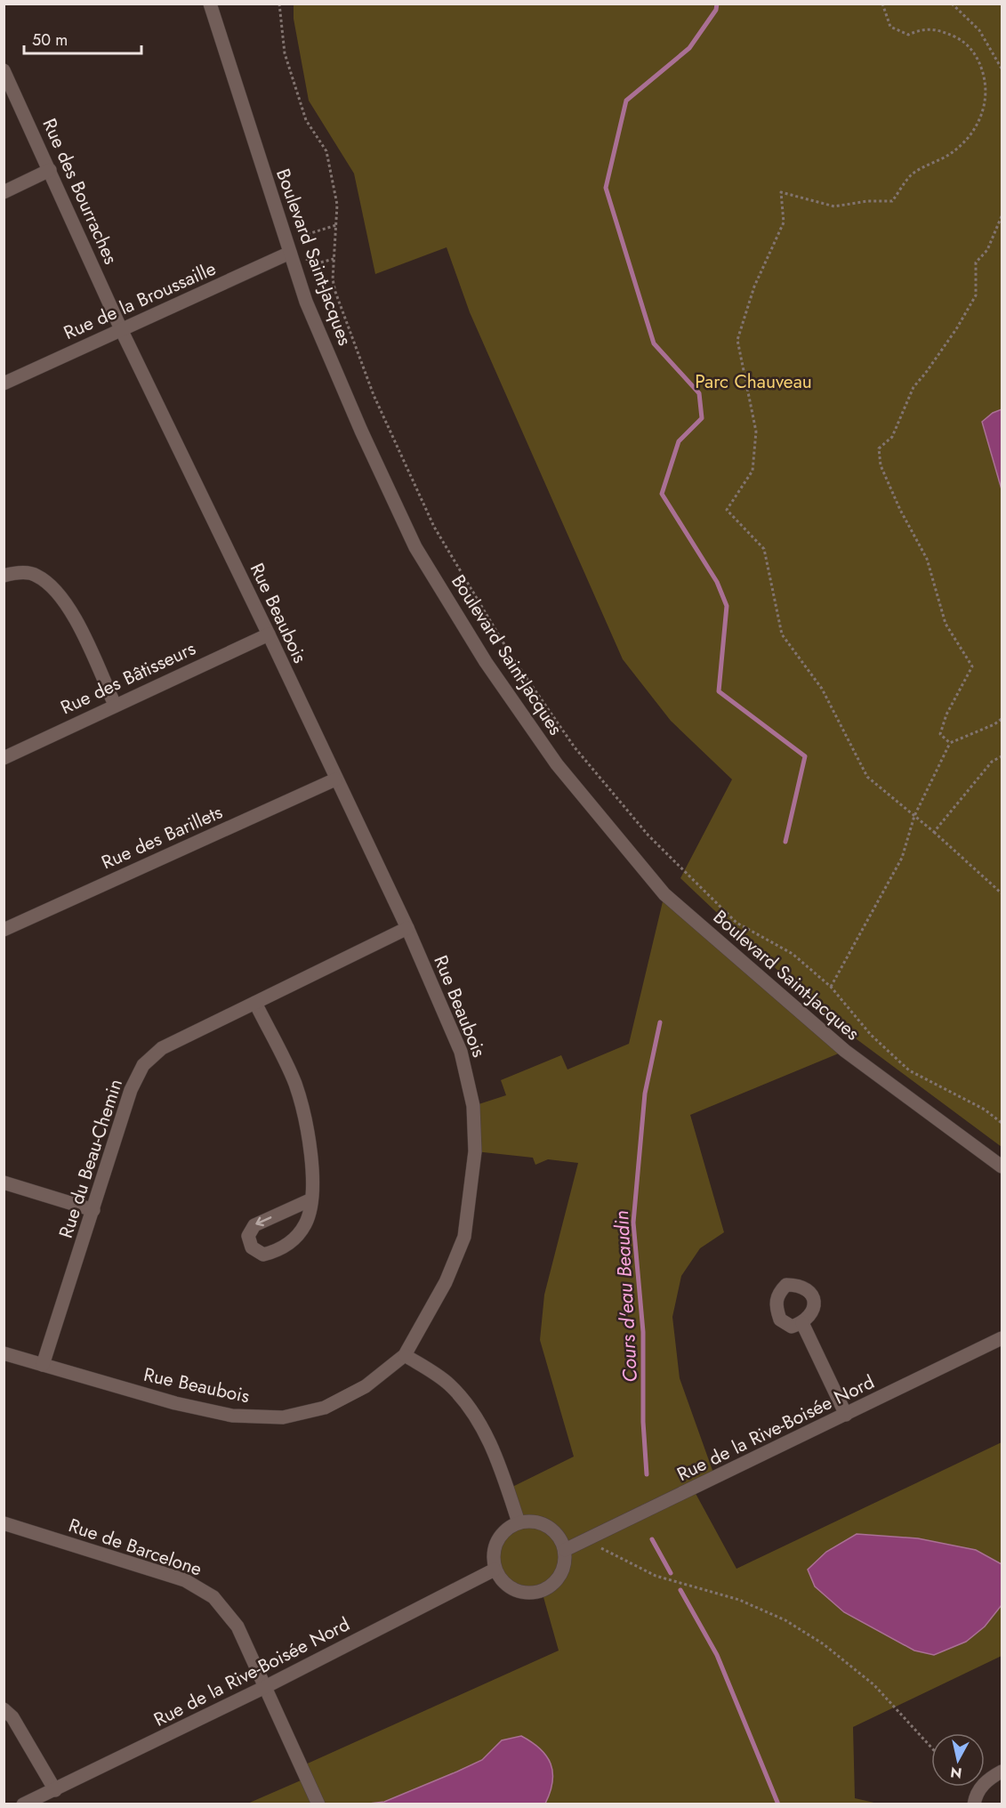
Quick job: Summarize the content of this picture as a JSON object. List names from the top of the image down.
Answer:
{
  "streets": {
    "street": [
      "Rue des Bourraches",
      "Boulevard Saint-Jacques",
      "Rue de la Broussaille",
      "Rue Beaubois",
      "Rue des Bâtisseurs",
      "Rue des Barillets",
      "Rue du Beau-Chemin",
      "Rue de la Rive-Boisée Nord",
      "Rue de Barcelone"
    ]
  },
  "crossings": [
    ["Rue des Bourraches", "Rue de la Broussaille"],
    ["Rue des Bourraches", "Rue Beaubois"],
    ["Boulevard Saint-Jacques", "Rue de la Broussaille"],
    ["Rue de la Broussaille", "Rue Beaubois"],
    ["Rue Beaubois", "Rue des Bâtisseurs"],
    ["Rue Beaubois", "Rue des Barillets"],
    ["Rue Beaubois", "Rue du Beau-Chemin"],
    ["Rue de la Rive-Boisée Nord", "Rue de Barcelone"]
  ],
  "water": ["Cours d'eau Beaudin"],
  "parks": ["Parc Chauveau"],
  "scale_bar": "50 m",
  "north": "bottom"
}
